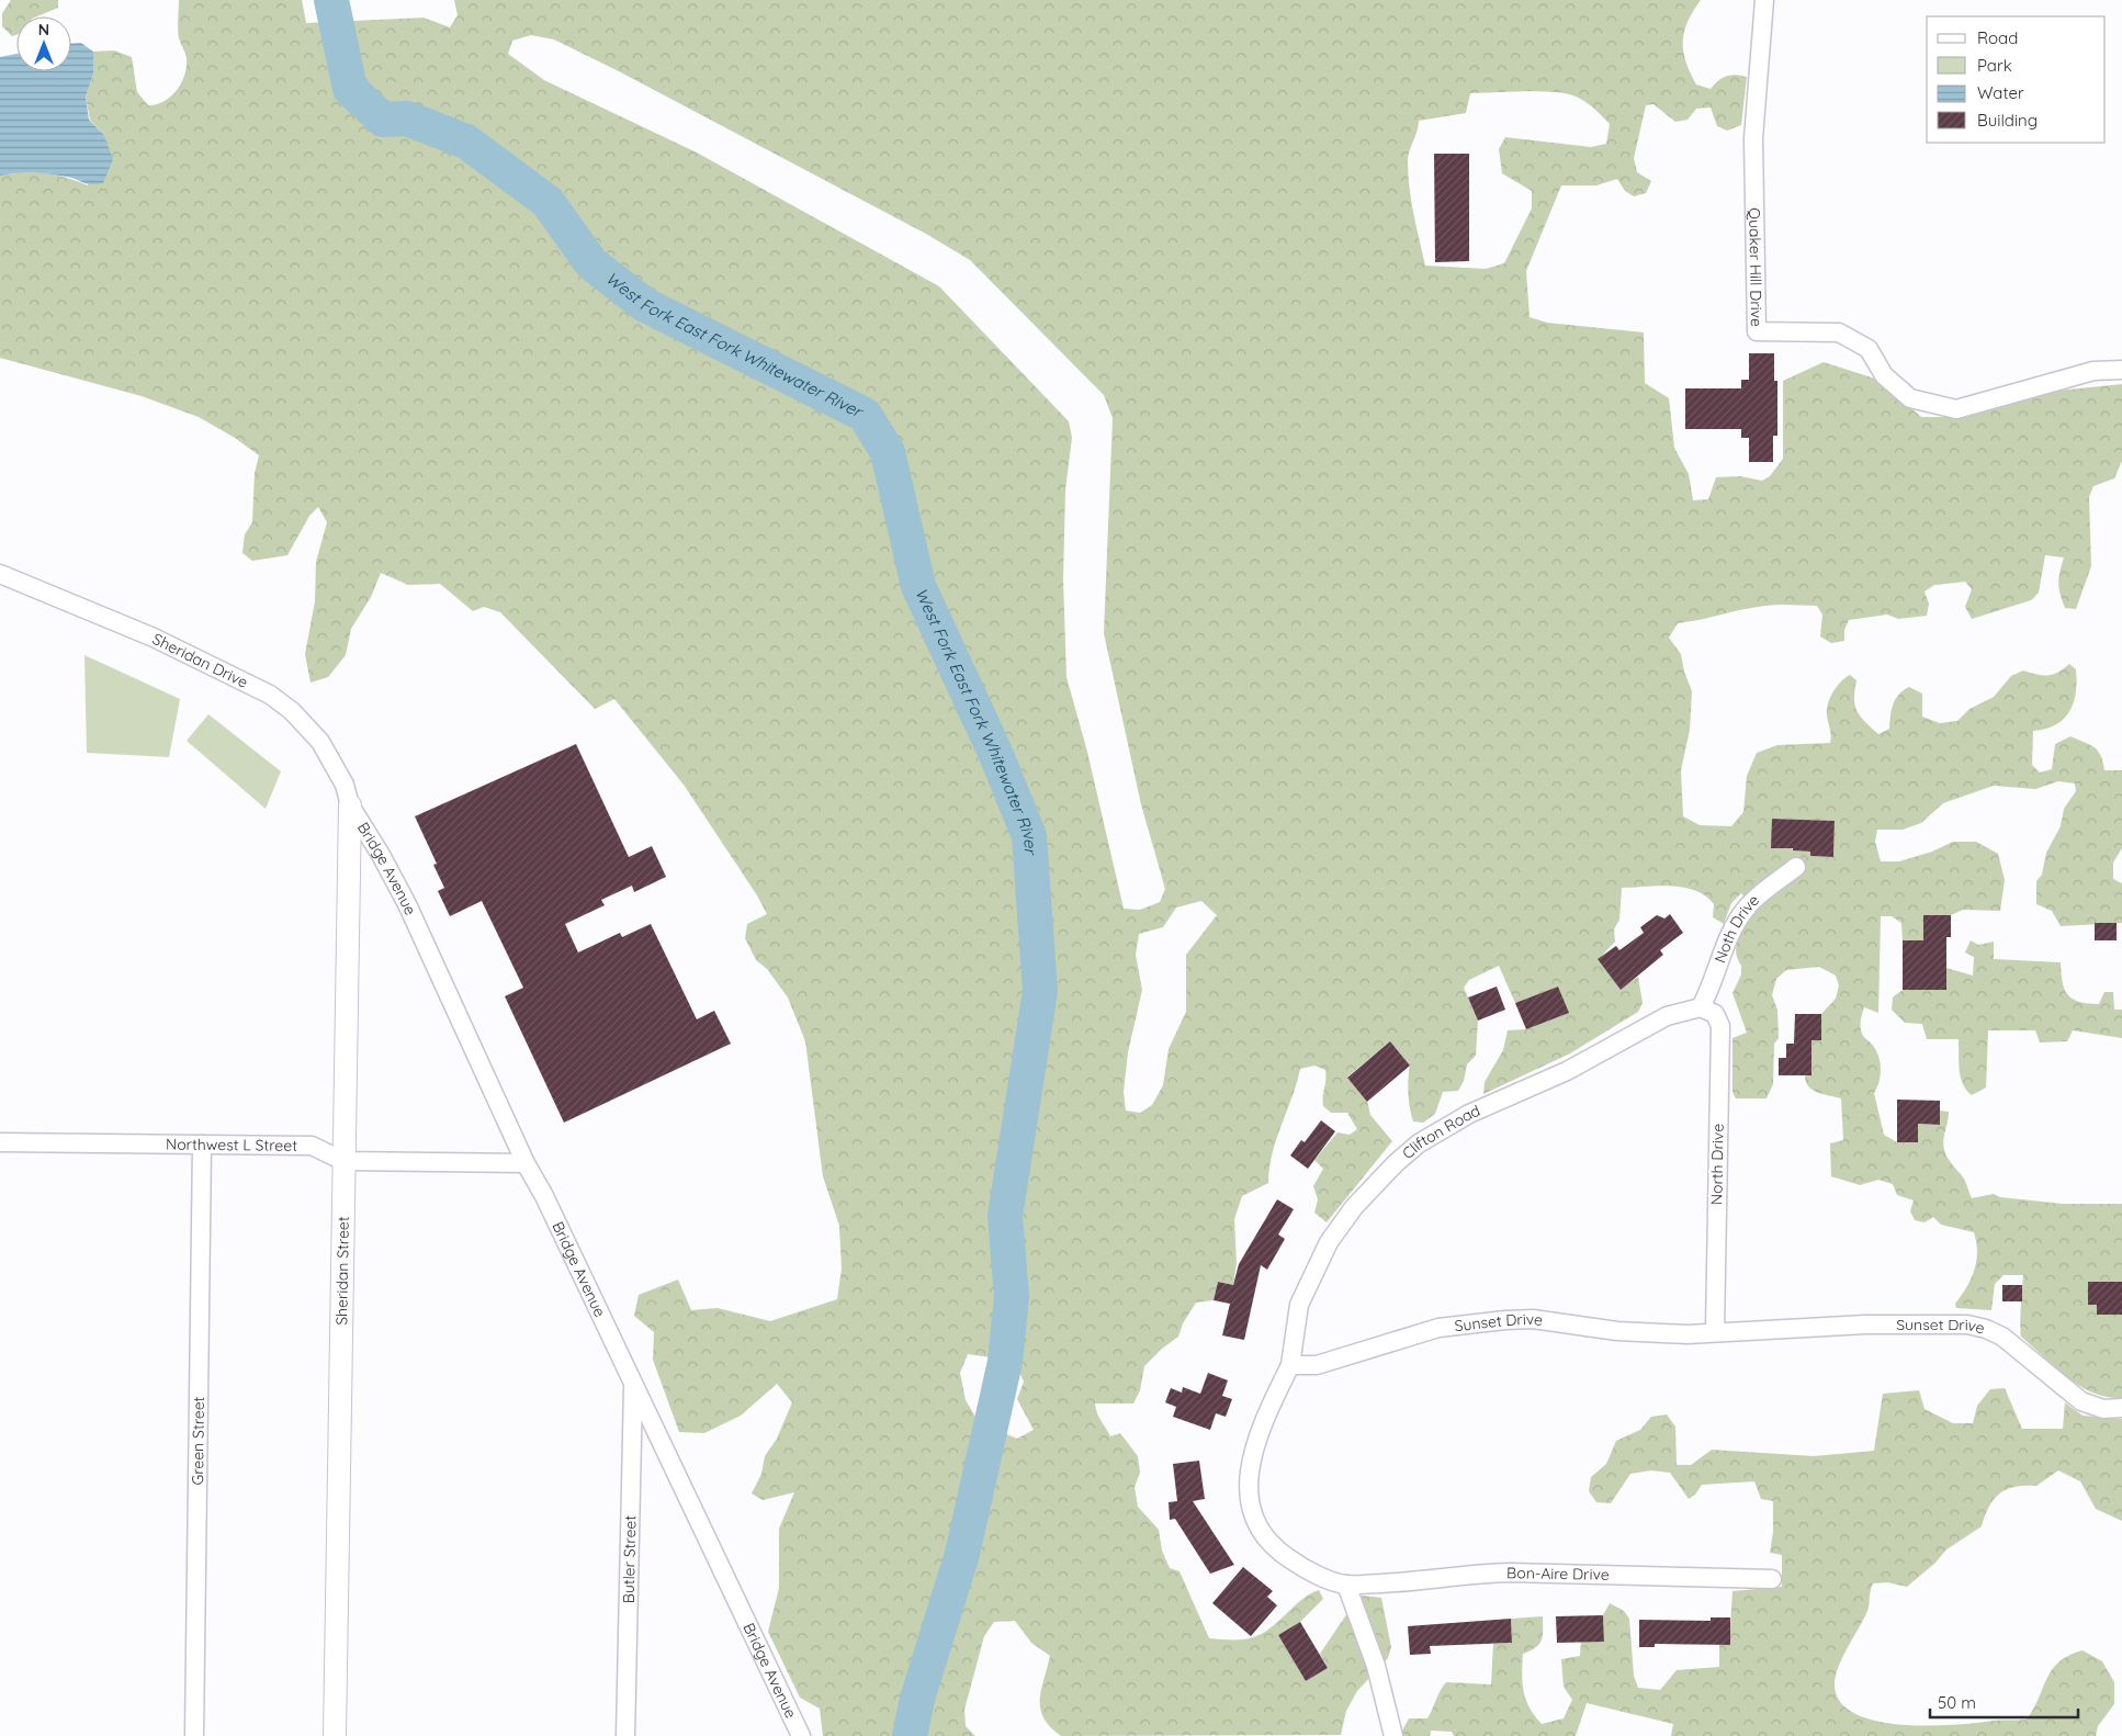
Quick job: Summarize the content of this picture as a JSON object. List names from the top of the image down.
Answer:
{
  "streets": {
    "street": [
      "Quaker Hill Drive",
      "Sheridan Drive",
      "Bridge Avenue",
      "Noth Drive",
      "Clifton Road",
      "Northwest L Street",
      "North Drive",
      "Sheridan Street",
      "Sunset Drive",
      "Green Street",
      "Butler Street",
      "Bon-Aire Drive"
    ]
  },
  "crossings": [
    ["Sheridan Drive", "Bridge Avenue"],
    ["Sheridan Drive", "Sheridan Street"],
    ["Bridge Avenue", "Northwest L Street"],
    ["Bridge Avenue", "Sheridan Street"],
    ["Bridge Avenue", "Butler Street"],
    ["Noth Drive", "Clifton Road"],
    ["Noth Drive", "North Drive"],
    ["Clifton Road", "North Drive"],
    ["Clifton Road", "Sunset Drive"],
    ["Northwest L Street", "Sheridan Street"],
    ["Northwest L Street", "Green Street"],
    ["North Drive", "Sunset Drive"]
  ],
  "water": ["West Fork East Fork Whitewater River"],
  "legend": [
    "Road",
    "Park",
    "Water",
    "Building"
  ],
  "scale_bar": "50 m",
  "north": "top"
}
